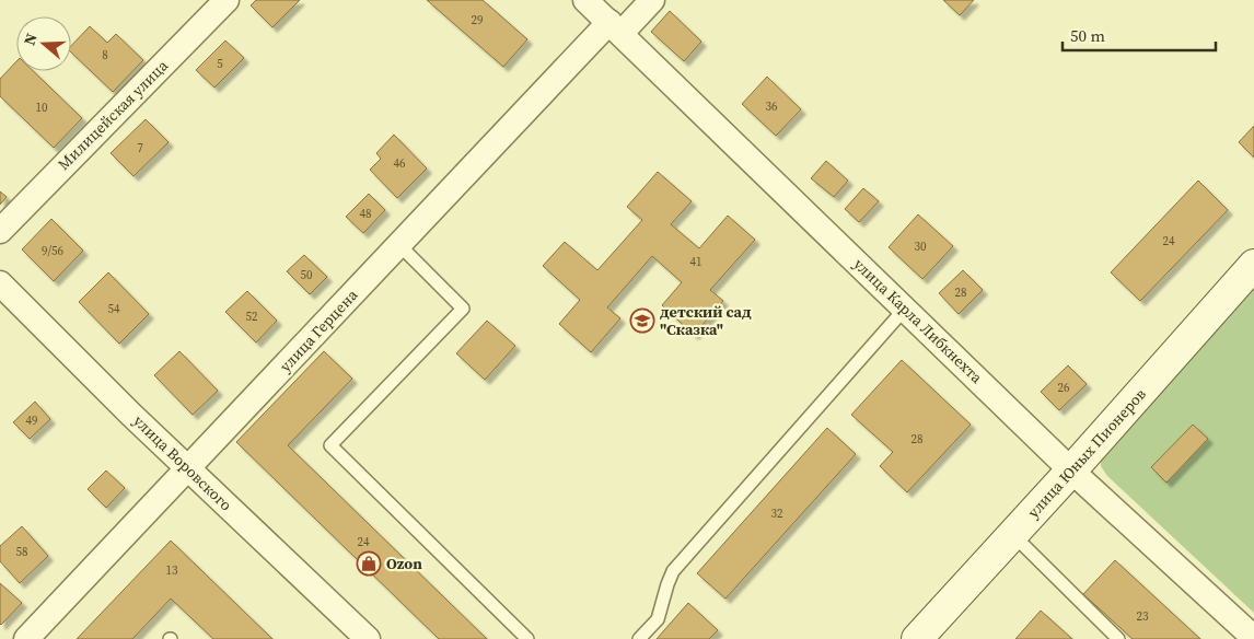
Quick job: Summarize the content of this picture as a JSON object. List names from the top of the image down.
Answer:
{
  "streets": {
    "main road": ["улица Юных Пионеров"],
    "street": [
      "Милицейская улица",
      "улица Карла Либкнехта",
      "улица Герцена",
      "улица Воровского"
    ]
  },
  "crossings": [
    ["улица Карла Либкнехта", "улица Герцена"],
    ["улица Карла Либкнехта", "улица Юных Пионеров"],
    ["улица Герцена", "улица Воровского"]
  ],
  "places": {
    "school or university": ["детский сад \"Сказка\""],
    "shop": ["Ozon"]
  },
  "house_numbers": [
    "29",
    "8",
    "5",
    "36",
    "10",
    "7",
    "46",
    "48",
    "24",
    "30",
    "9/56",
    "41",
    "50",
    "28",
    "54",
    "52",
    "26",
    "49",
    "28",
    "32",
    "24",
    "58",
    "13",
    "23"
  ],
  "scale_bar": "50 m",
  "north": "left"
}
